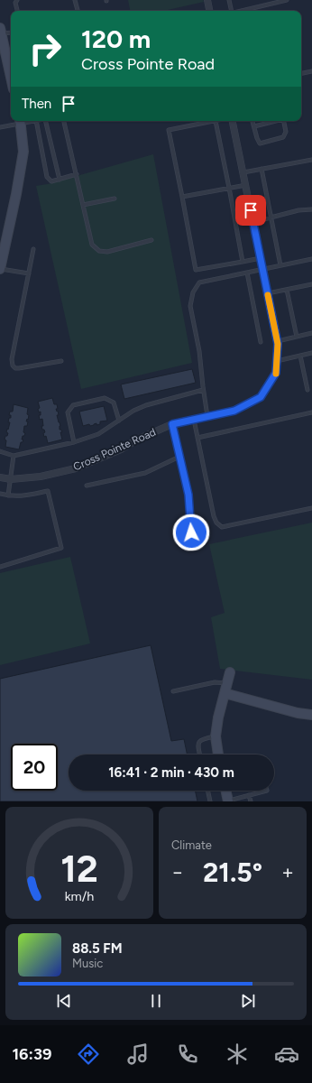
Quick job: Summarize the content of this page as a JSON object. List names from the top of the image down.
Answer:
{
  "streets": {
    "street": ["Cross Pointe Road"]
  },
  "page": {
    "turn": ["120 m", "Cross Pointe Road"],
    "then": "Then",
    "limit": "20",
    "trip": "16:41 · 2 min · 430 m",
    "tile": "Climate",
    "heat": ["−", "21.5°", "+"],
    "song": ["88.5 FM", "Music"],
    "tabs": "16:39",
    "gauge": ["12", "km/h"]
  }
}
